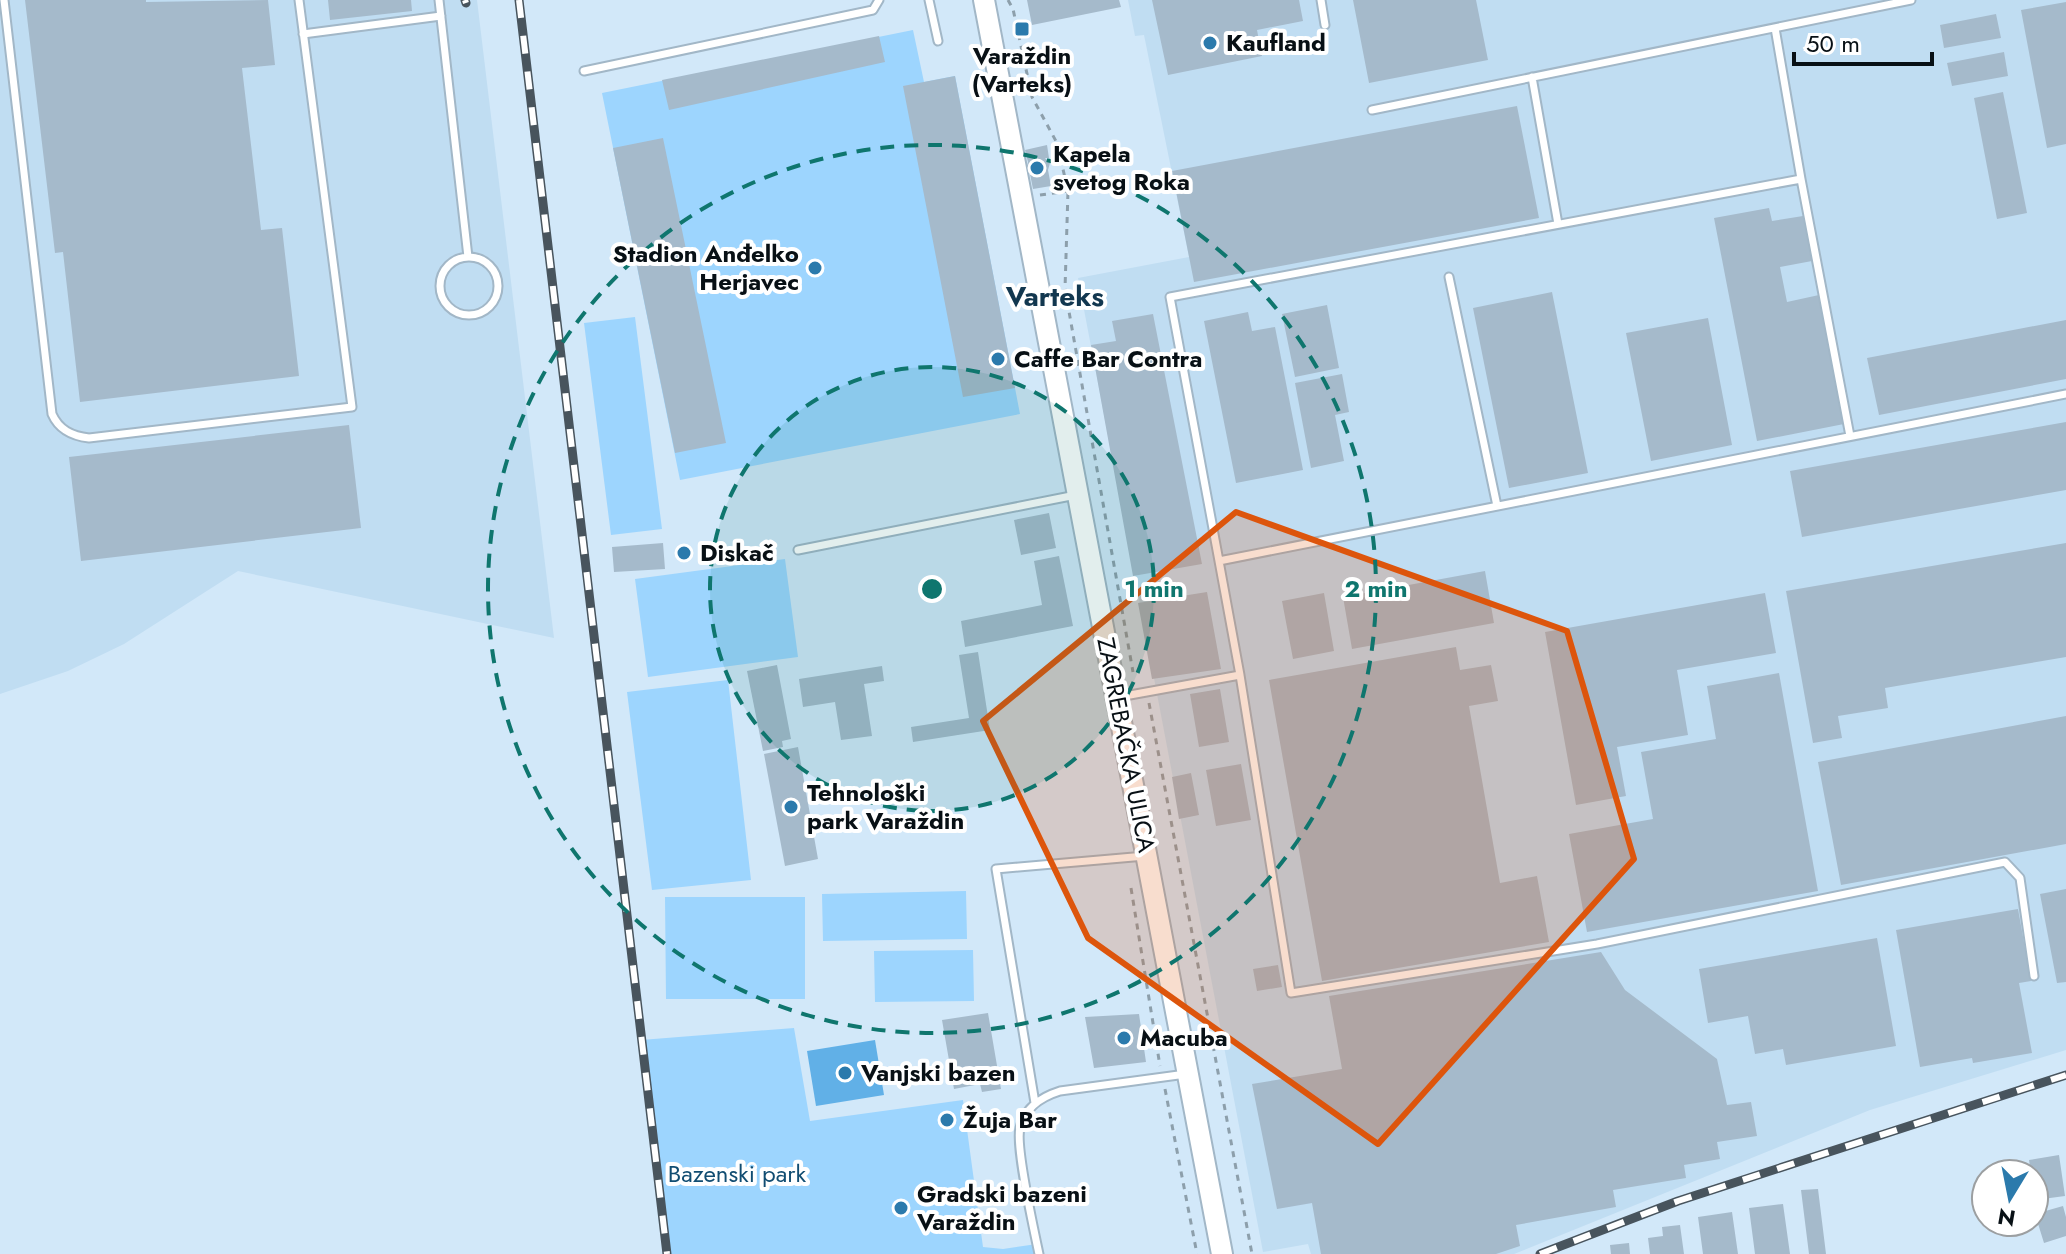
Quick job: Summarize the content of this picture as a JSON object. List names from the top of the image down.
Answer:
{
  "streets": {
    "main road": ["ZAGREBAČKA ULICA"]
  },
  "districts": ["Varteks"],
  "parks": ["Bazenski park"],
  "places": {
    "transit": ["Varaždin (Varteks)"],
    "other": [
      "Kaufland",
      "Kapela svetog Roka",
      "Stadion Anđelko Herjavec",
      "Caffe Bar Contra",
      "Diskač",
      "Tehnološki park Varaždin",
      "Macuba",
      "Vanjski bazen",
      "Žuja Bar",
      "Gradski bazeni Varaždin"
    ]
  },
  "scale_bar": "50 m",
  "north": "bottom",
  "rings": ["1 min", "2 min"]
}
